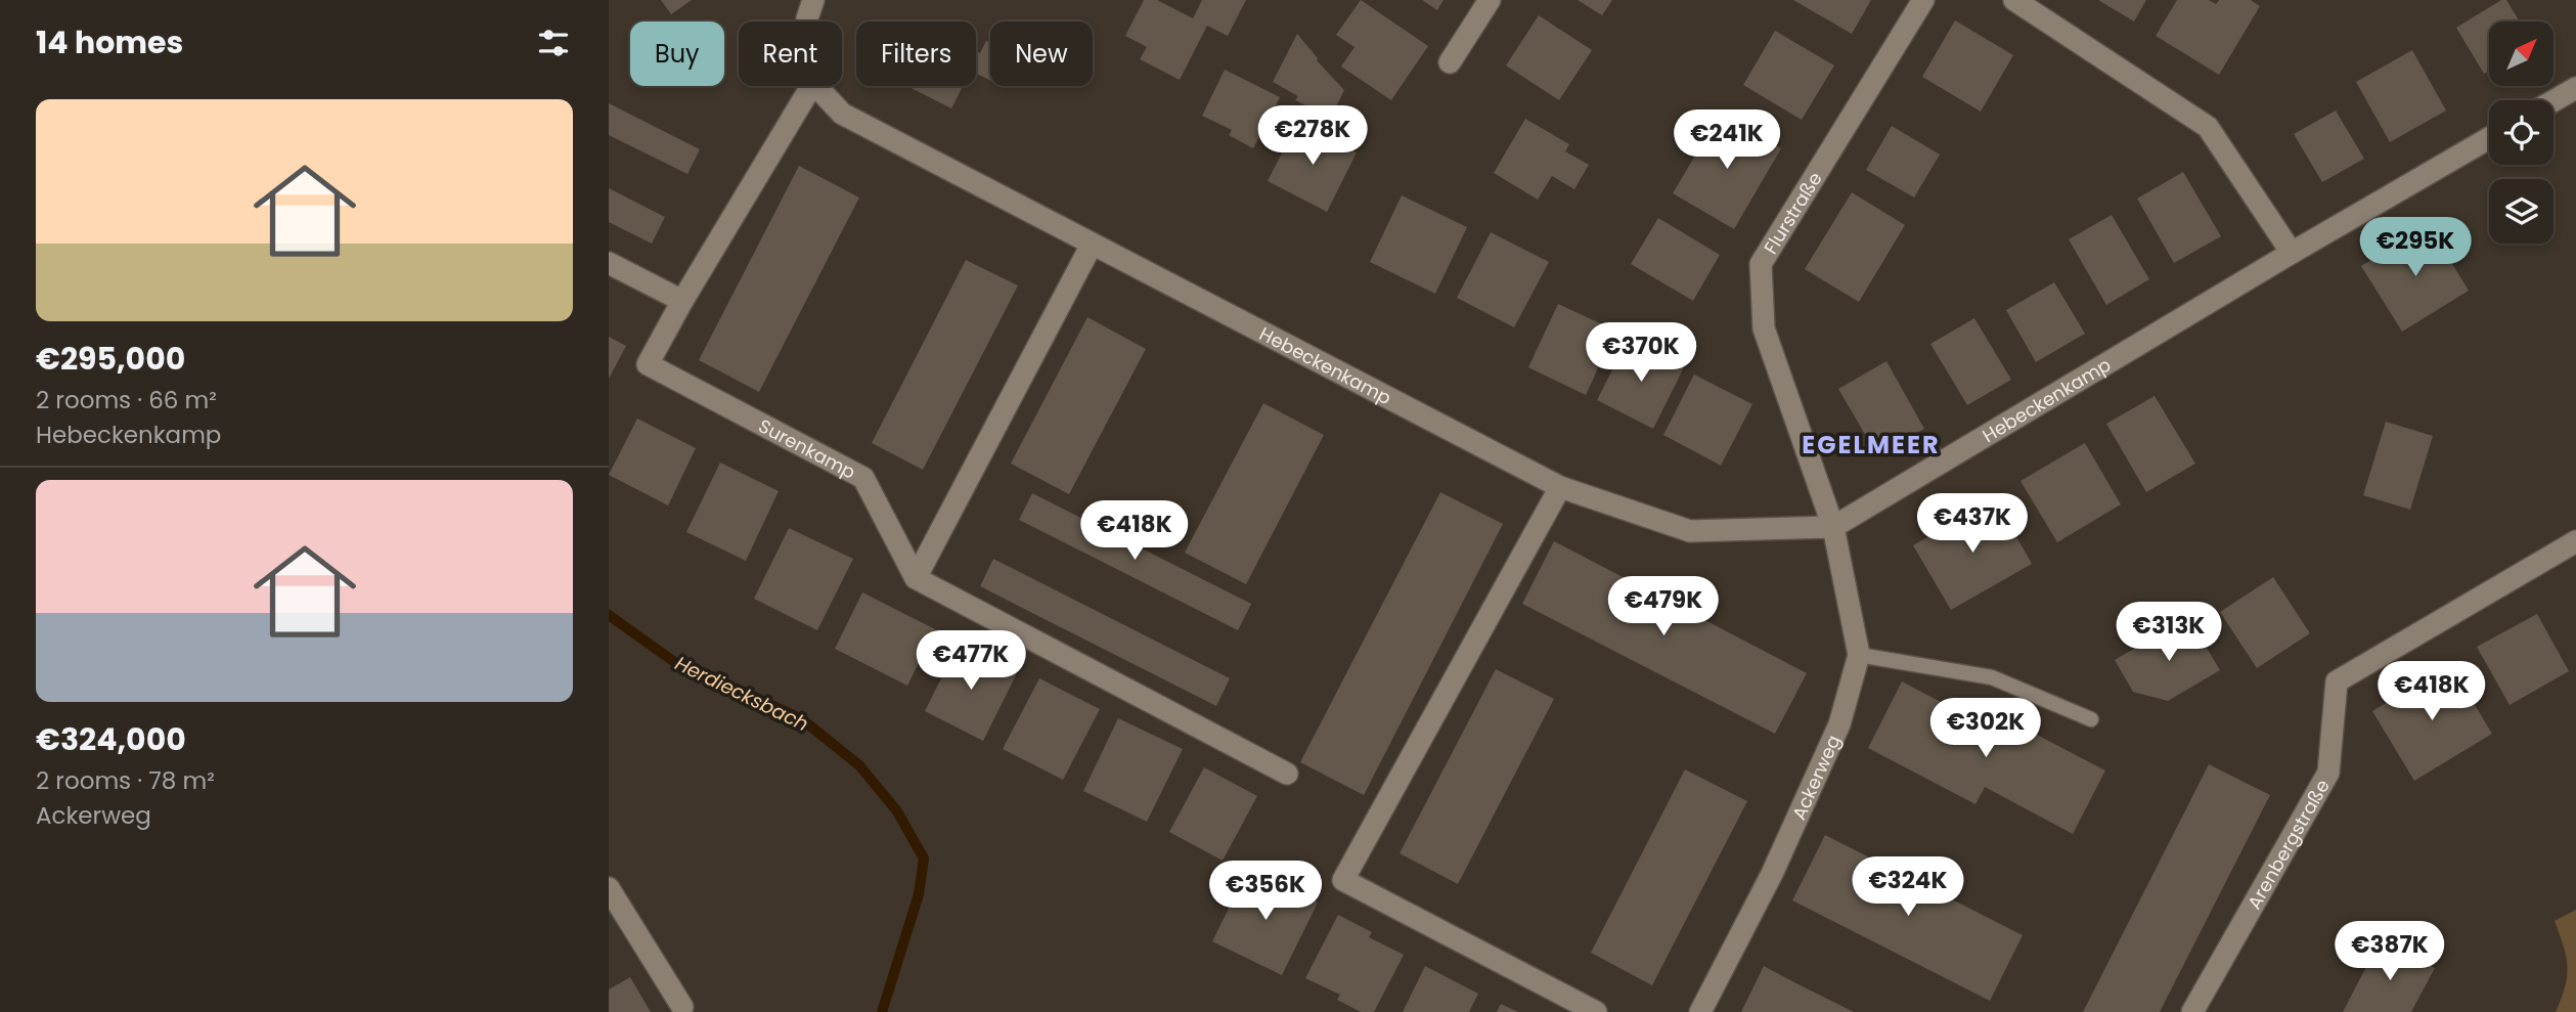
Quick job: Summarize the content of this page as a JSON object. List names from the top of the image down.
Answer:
{
  "streets": {
    "street": [
      "Flurstraße",
      "Hebeckenkamp",
      "Surenkamp",
      "Ackerweg",
      "Arenbergstraße"
    ]
  },
  "crossings": [
    ["Flurstraße", "Hebeckenkamp"],
    ["Flurstraße", "Ackerweg"],
    ["Hebeckenkamp", "Ackerweg"]
  ],
  "districts": ["EGELMEER"],
  "water": ["Herdiecksbach"],
  "north": "top right",
  "page": {
    "heading": "14 homes",
    "chip": [
      "Buy",
      "Rent",
      "Filters",
      "New"
    ],
    "list": [
      {
        "name": "€295,000",
        "note": "2 rooms · 66 m² · Hebeckenkamp"
      },
      {
        "name": "€324,000",
        "note": "2 rooms · 78 m² · Ackerweg"
      }
    ],
    "price": [
      "€278K",
      "€241K",
      "€295K",
      "€370K",
      "€437K",
      "€418K",
      "€479K",
      "€313K",
      "€477K",
      "€418K",
      "€302K",
      "€324K",
      "€356K",
      "€387K"
    ]
  }
}
